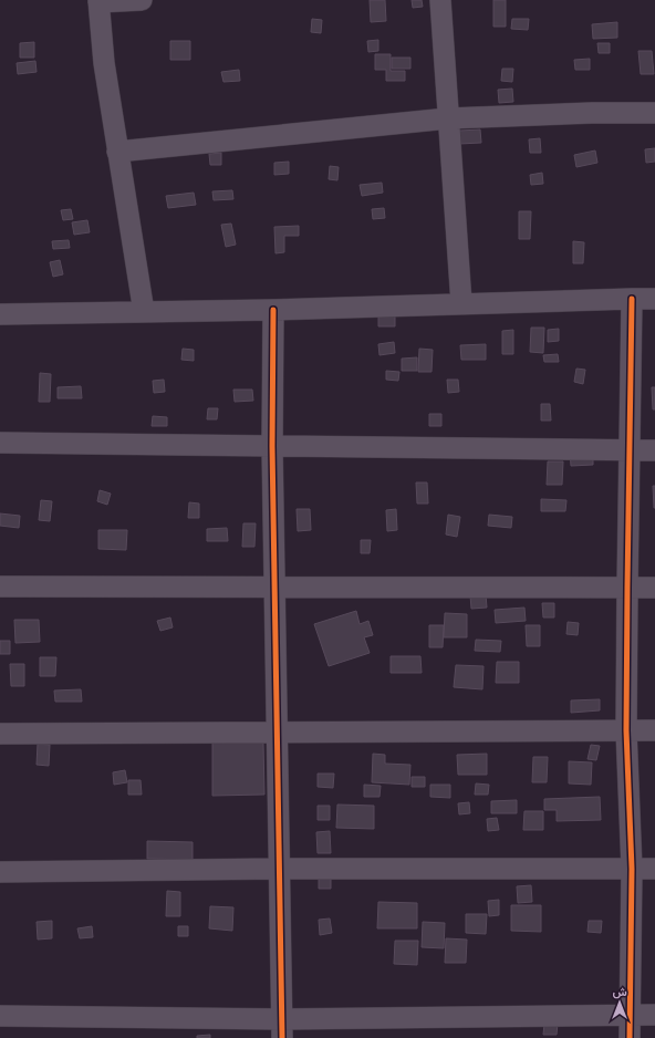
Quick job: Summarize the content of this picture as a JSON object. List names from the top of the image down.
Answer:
{
  "north": "top"
}
